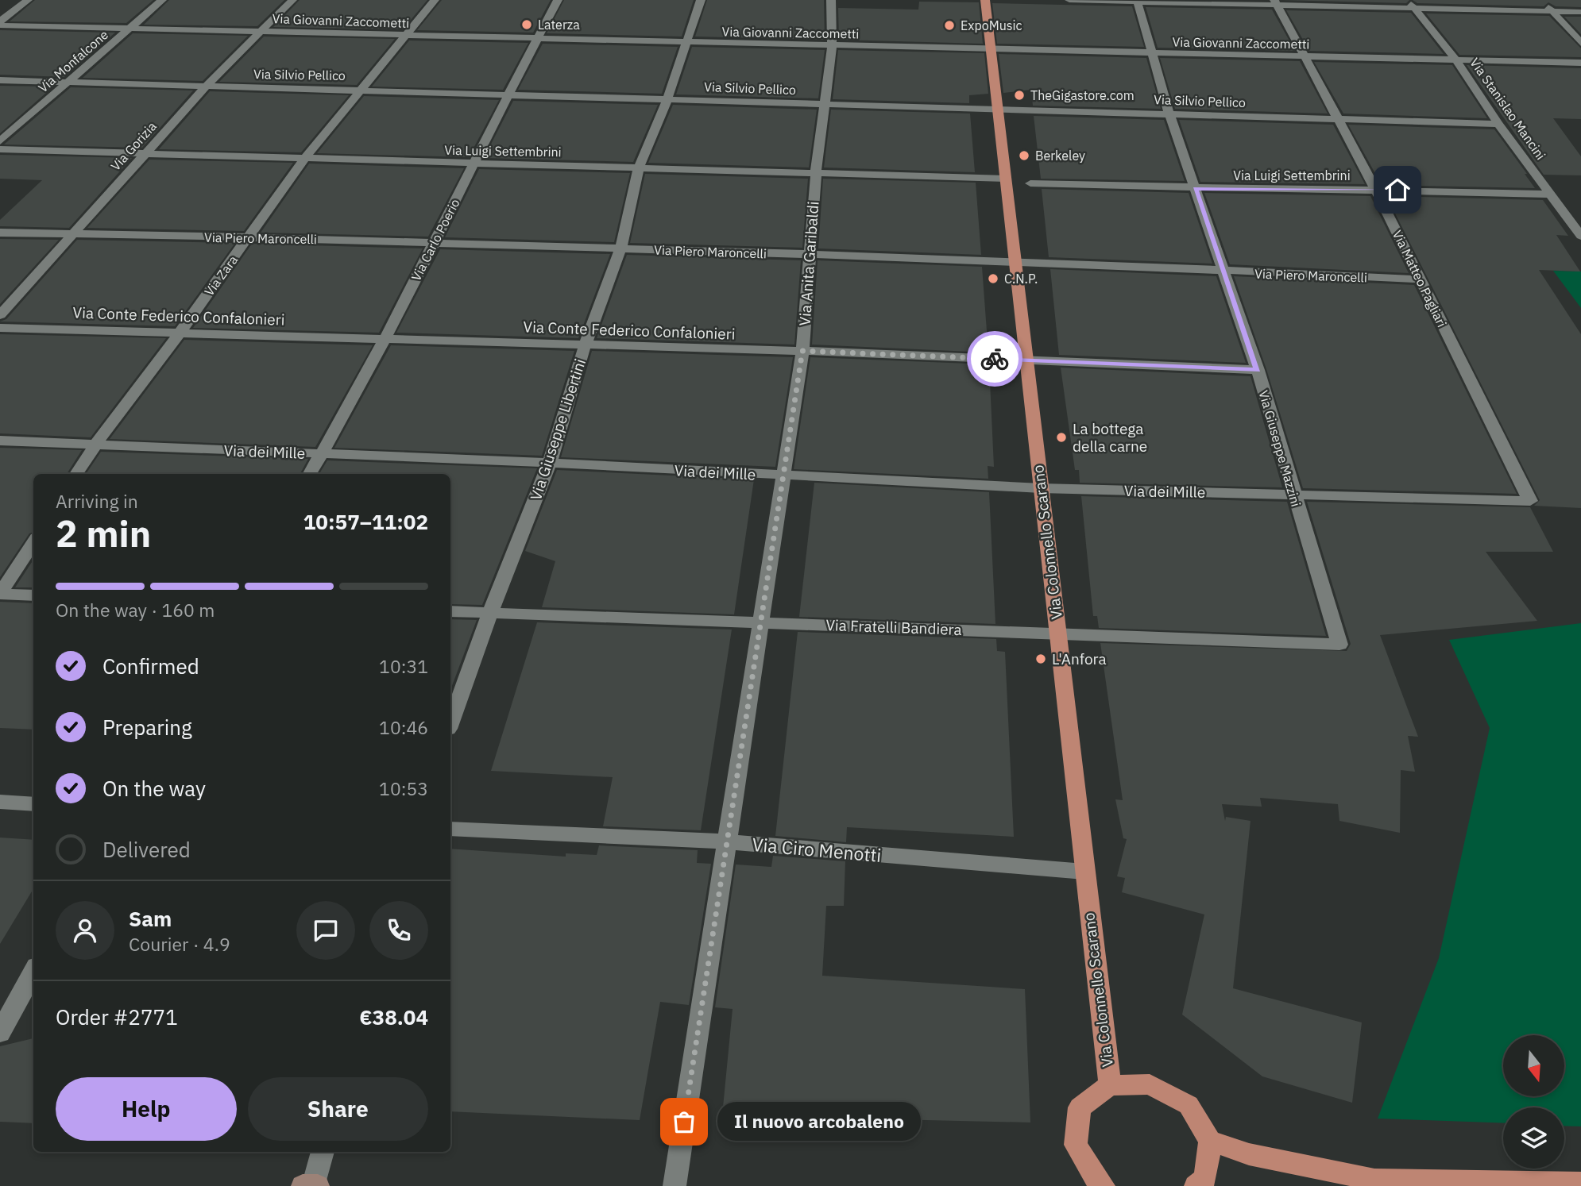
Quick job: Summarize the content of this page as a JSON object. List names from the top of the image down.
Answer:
{
  "streets": {
    "main road": ["Via Colonnello Scarano"],
    "street": [
      "Via Giovanni Zaccometti",
      "Via Monfalcone",
      "Via Silvio Pellico",
      "Via Stanislao Mancini",
      "Via Gorizia",
      "Via Luigi Settembrini",
      "Via Piero Maroncelli",
      "Via Carlo Poerio",
      "Via Anita Garibaldi",
      "Via Zara",
      "Via Matteo Pagliari",
      "Via Conte Federico Confalonieri",
      "Via Giuseppe Libertini",
      "Via Giuseppe Mazzini",
      "Via dei Mille",
      "Via Fratelli Bandiera",
      "Via Ciro Menotti"
    ]
  },
  "crossings": [
    ["Via Giovanni Zaccometti", "Via Monfalcone"],
    ["Via Giovanni Zaccometti", "Via Stanislao Mancini"],
    ["Via Giovanni Zaccometti", "Via Gorizia"],
    ["Via Giovanni Zaccometti", "Via Carlo Poerio"],
    ["Via Giovanni Zaccometti", "Via Anita Garibaldi"],
    ["Via Giovanni Zaccometti", "Via Zara"],
    ["Via Giovanni Zaccometti", "Via Matteo Pagliari"],
    ["Via Giovanni Zaccometti", "Via Giuseppe Libertini"],
    ["Via Giovanni Zaccometti", "Via Giuseppe Mazzini"],
    ["Via Giovanni Zaccometti", "Via Colonnello Scarano"],
    ["Via Monfalcone", "Via Silvio Pellico"],
    ["Via Silvio Pellico", "Via Stanislao Mancini"],
    ["Via Silvio Pellico", "Via Gorizia"],
    ["Via Silvio Pellico", "Via Carlo Poerio"],
    ["Via Silvio Pellico", "Via Anita Garibaldi"],
    ["Via Silvio Pellico", "Via Zara"],
    ["Via Silvio Pellico", "Via Matteo Pagliari"],
    ["Via Silvio Pellico", "Via Giuseppe Libertini"],
    ["Via Silvio Pellico", "Via Giuseppe Mazzini"],
    ["Via Silvio Pellico", "Via Colonnello Scarano"],
    ["Via Stanislao Mancini", "Via Luigi Settembrini"],
    ["Via Gorizia", "Via Luigi Settembrini"],
    ["Via Gorizia", "Via Piero Maroncelli"],
    ["Via Luigi Settembrini", "Via Carlo Poerio"],
    ["Via Luigi Settembrini", "Via Anita Garibaldi"],
    ["Via Luigi Settembrini", "Via Zara"],
    ["Via Luigi Settembrini", "Via Matteo Pagliari"],
    ["Via Luigi Settembrini", "Via Giuseppe Libertini"],
    ["Via Luigi Settembrini", "Via Giuseppe Mazzini"],
    ["Via Luigi Settembrini", "Via Colonnello Scarano"],
    ["Via Piero Maroncelli", "Via Carlo Poerio"],
    ["Via Piero Maroncelli", "Via Anita Garibaldi"],
    ["Via Piero Maroncelli", "Via Zara"],
    ["Via Piero Maroncelli", "Via Matteo Pagliari"],
    ["Via Piero Maroncelli", "Via Giuseppe Libertini"],
    ["Via Piero Maroncelli", "Via Giuseppe Mazzini"],
    ["Via Piero Maroncelli", "Via Colonnello Scarano"],
    ["Via Carlo Poerio", "Via Conte Federico Confalonieri"],
    ["Via Carlo Poerio", "Via dei Mille"],
    ["Via Anita Garibaldi", "Via Conte Federico Confalonieri"],
    ["Via Anita Garibaldi", "Via dei Mille"],
    ["Via Anita Garibaldi", "Via Fratelli Bandiera"],
    ["Via Anita Garibaldi", "Via Ciro Menotti"],
    ["Via Zara", "Via Conte Federico Confalonieri"],
    ["Via Zara", "Via dei Mille"],
    ["Via Matteo Pagliari", "Via dei Mille"],
    ["Via Conte Federico Confalonieri", "Via Giuseppe Libertini"],
    ["Via Conte Federico Confalonieri", "Via Giuseppe Mazzini"],
    ["Via Conte Federico Confalonieri", "Via Colonnello Scarano"],
    ["Via Giuseppe Libertini", "Via dei Mille"],
    ["Via Giuseppe Libertini", "Via Fratelli Bandiera"],
    ["Via Giuseppe Mazzini", "Via dei Mille"],
    ["Via Giuseppe Mazzini", "Via Fratelli Bandiera"],
    ["Via dei Mille", "Via Colonnello Scarano"],
    ["Via Colonnello Scarano", "Via Fratelli Bandiera"],
    ["Via Colonnello Scarano", "Via Ciro Menotti"]
  ],
  "places": [
    "Laterza",
    "ExpoMusic",
    "TheGigastore.com",
    "Berkeley",
    "C.N.P.",
    "La bottega della carne",
    "L'Anfora",
    "Il nuovo arcobaleno"
  ],
  "north": "bottom",
  "page": {
    "heading": ["2 min", "Arriving in", "10:57–11:02"],
    "panel": [
      "Sam",
      "Courier · 4.9",
      "Order #2771",
      "€38.04"
    ],
    "bar": "On the way · 160 m",
    "list": [
      ["Confirmed", "10:31"],
      ["Preparing", "10:46"],
      ["On the way", "10:53"],
      "Delivered"
    ],
    "buttons": ["Help", "Share"],
    "bubble": "Il nuovo arcobaleno"
  }
}
